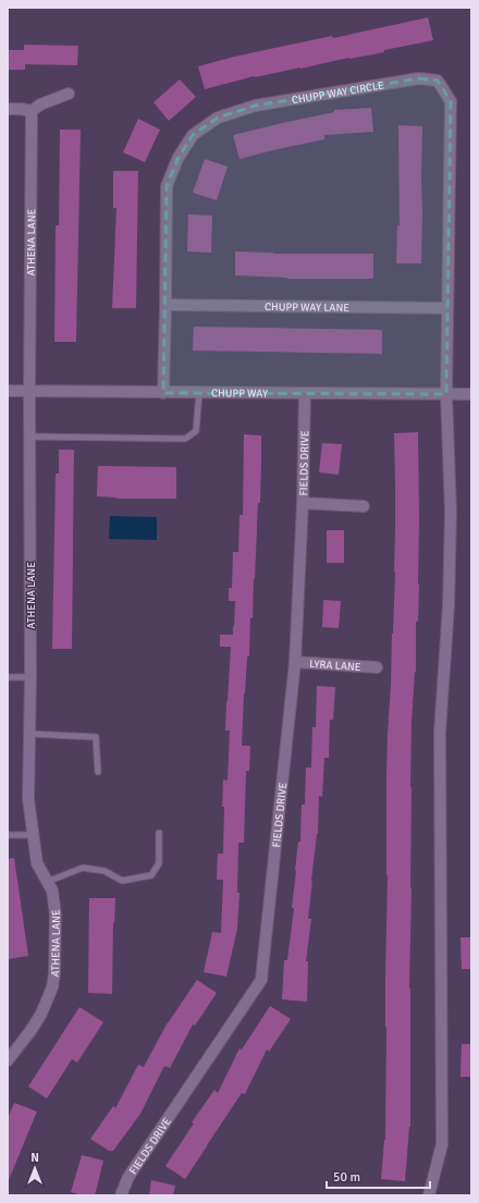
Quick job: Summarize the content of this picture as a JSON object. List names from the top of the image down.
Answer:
{
  "streets": {
    "street": [
      "CHUPP WAY CIRCLE",
      "ATHENA LANE",
      "CHUPP WAY LANE",
      "CHUPP WAY",
      "FIELDS DRIVE",
      "LYRA LANE"
    ]
  },
  "crossings": [
    ["CHUPP WAY CIRCLE", "CHUPP WAY LANE"],
    ["CHUPP WAY CIRCLE", "CHUPP WAY"],
    ["ATHENA LANE", "CHUPP WAY"],
    ["CHUPP WAY", "FIELDS DRIVE"],
    ["FIELDS DRIVE", "LYRA LANE"]
  ],
  "scale_bar": "50 m",
  "north": "top"
}
